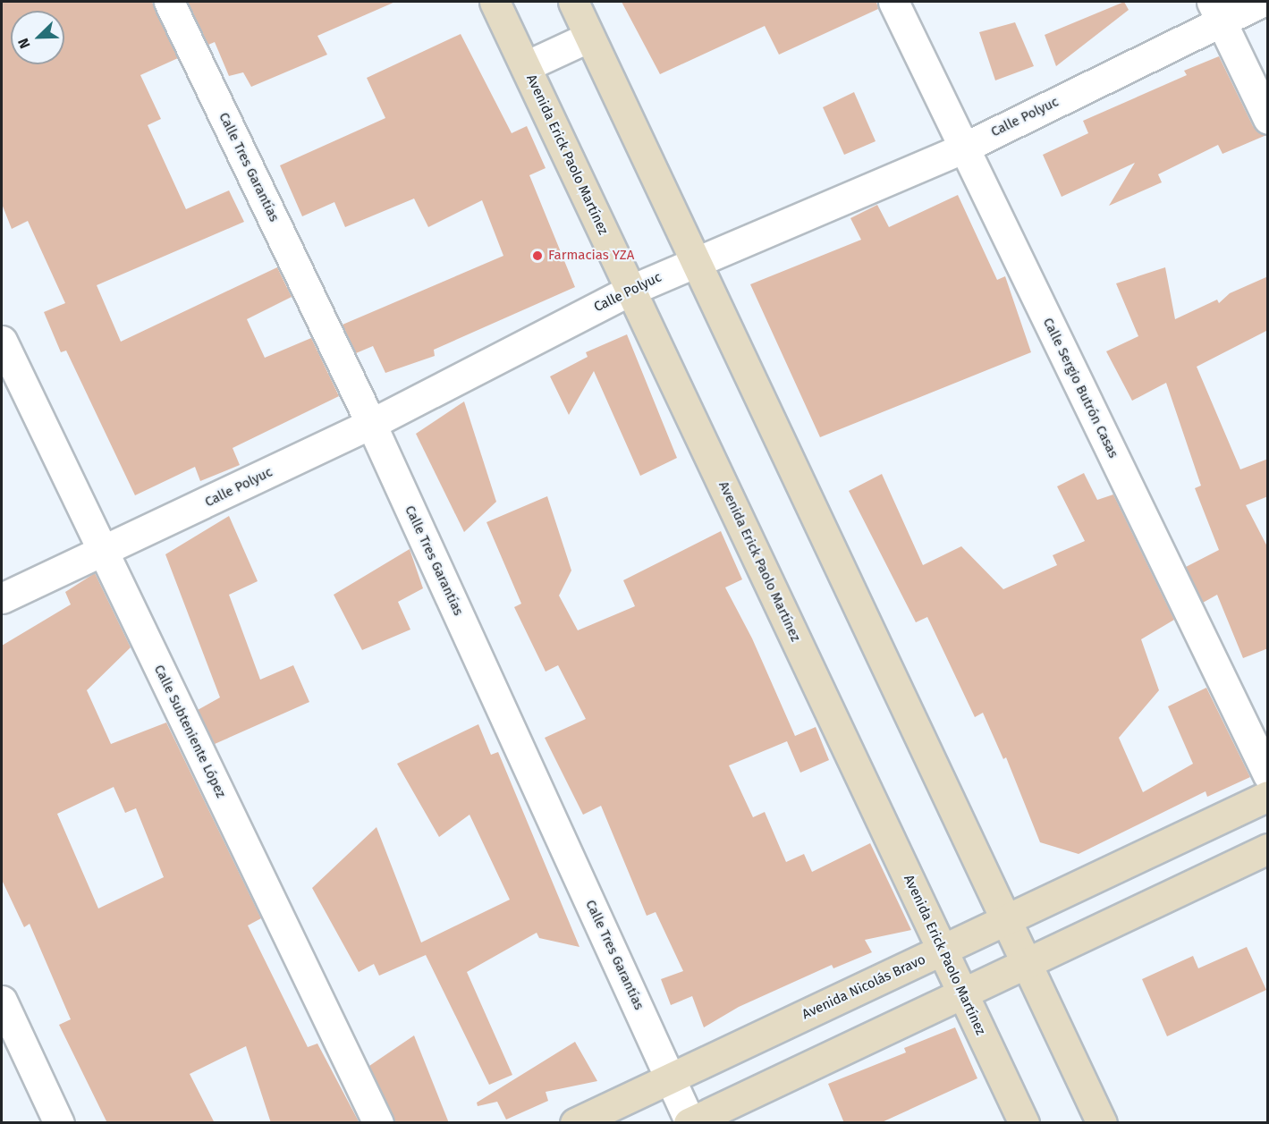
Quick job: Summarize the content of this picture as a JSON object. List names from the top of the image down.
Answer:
{
  "streets": {
    "main road": ["Avenida Erick Paolo Martínez", "Avenida Nicolás Bravo"],
    "street": [
      "Calle Polyuc",
      "Calle Tres Garantías",
      "Calle Sergio Butrón Casas",
      "Calle Subteniente López"
    ]
  },
  "crossings": [
    ["Calle Polyuc", "Avenida Erick Paolo Martínez"],
    ["Calle Polyuc", "Calle Tres Garantías"],
    ["Calle Polyuc", "Calle Sergio Butrón Casas"],
    ["Calle Polyuc", "Calle Subteniente López"],
    ["Avenida Erick Paolo Martínez", "Avenida Nicolás Bravo"],
    ["Calle Tres Garantías", "Avenida Nicolás Bravo"]
  ],
  "places": ["Farmacias YZA"],
  "north": "bottom left"
}
